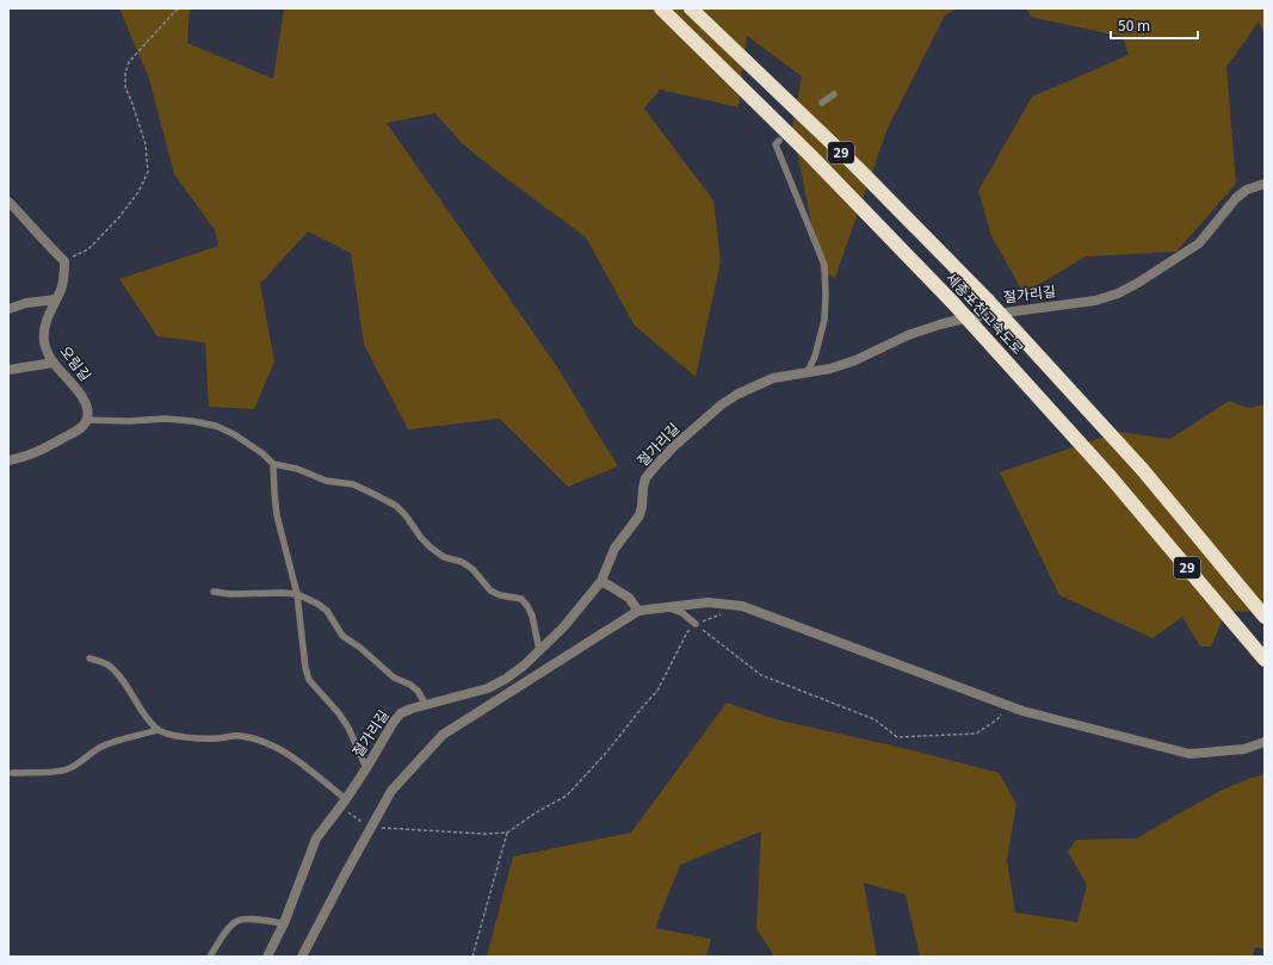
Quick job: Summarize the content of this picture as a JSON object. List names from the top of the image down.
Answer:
{
  "streets": {
    "highway": ["29", "세종포천고속도로"],
    "street": ["절가리길", "오림길"]
  },
  "scale_bar": "50 m"
}
